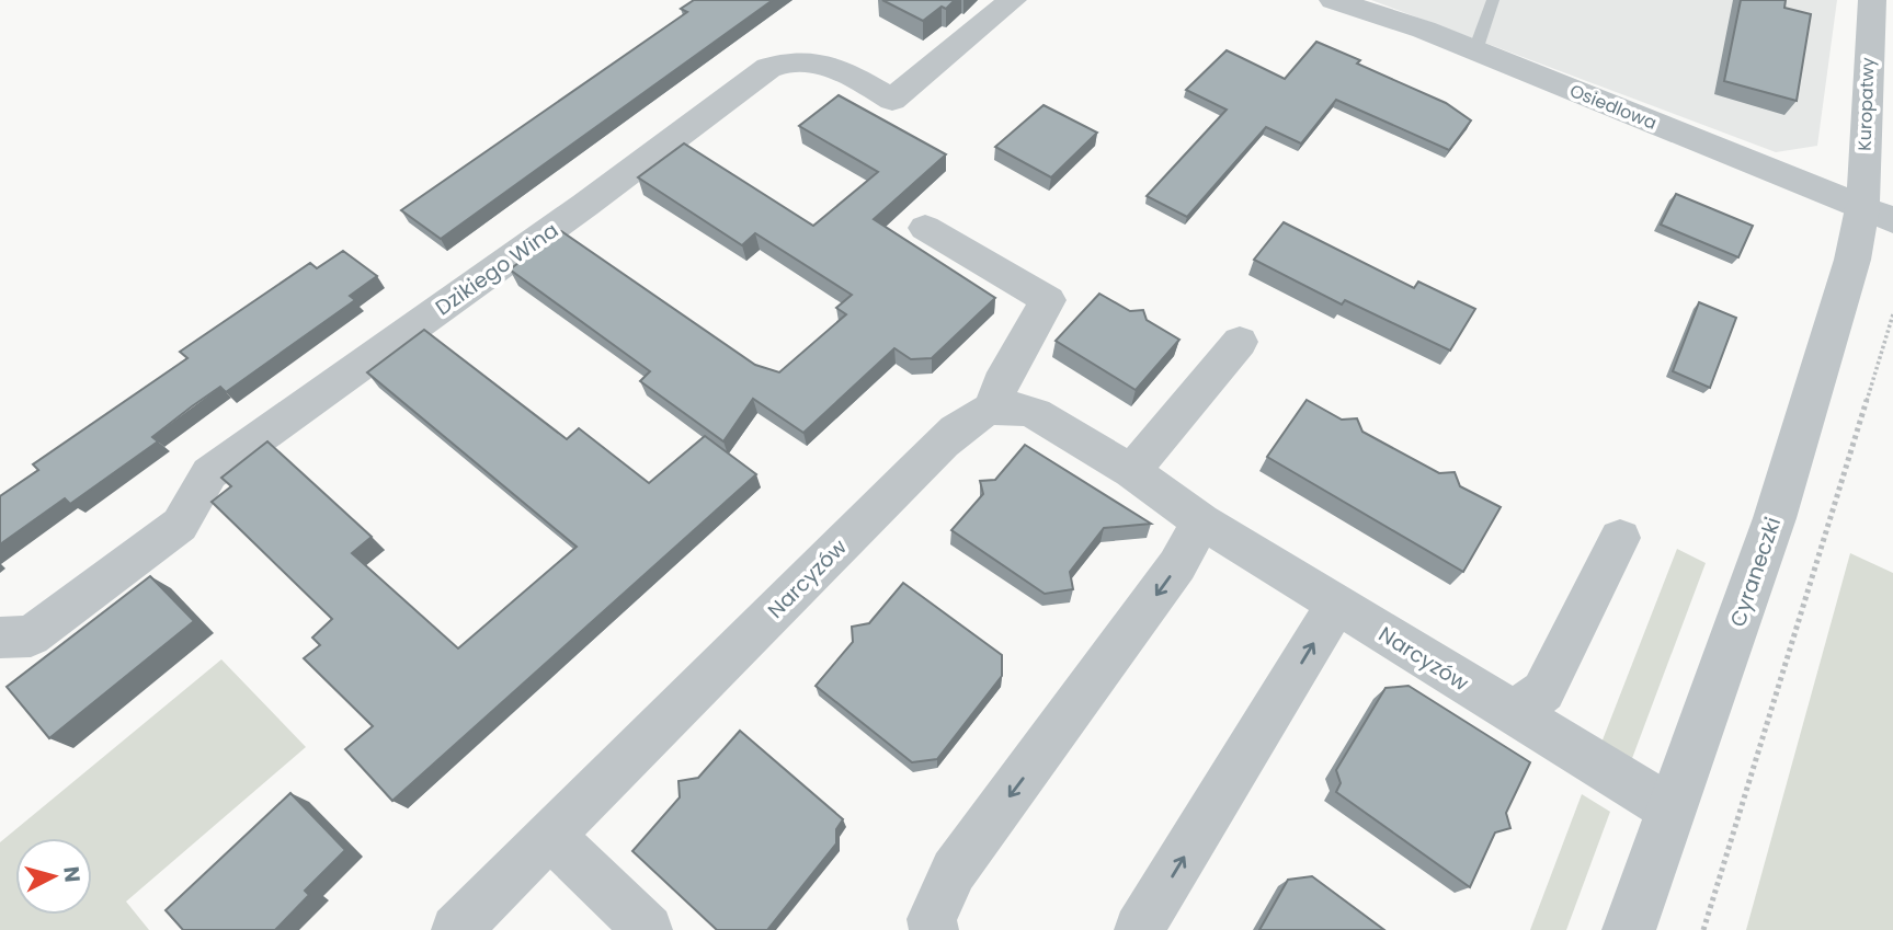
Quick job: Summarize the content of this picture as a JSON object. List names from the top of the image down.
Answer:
{
  "streets": {
    "street": [
      "Kuropatwy",
      "Osiedlowa",
      "Dzikiego Wina",
      "Cyraneczki",
      "Narcyzów"
    ]
  },
  "crossings": [
    ["Kuropatwy", "Osiedlowa"],
    ["Kuropatwy", "Cyraneczki"],
    ["Osiedlowa", "Cyraneczki"],
    ["Cyraneczki", "Narcyzów"]
  ],
  "north": "right"
}
